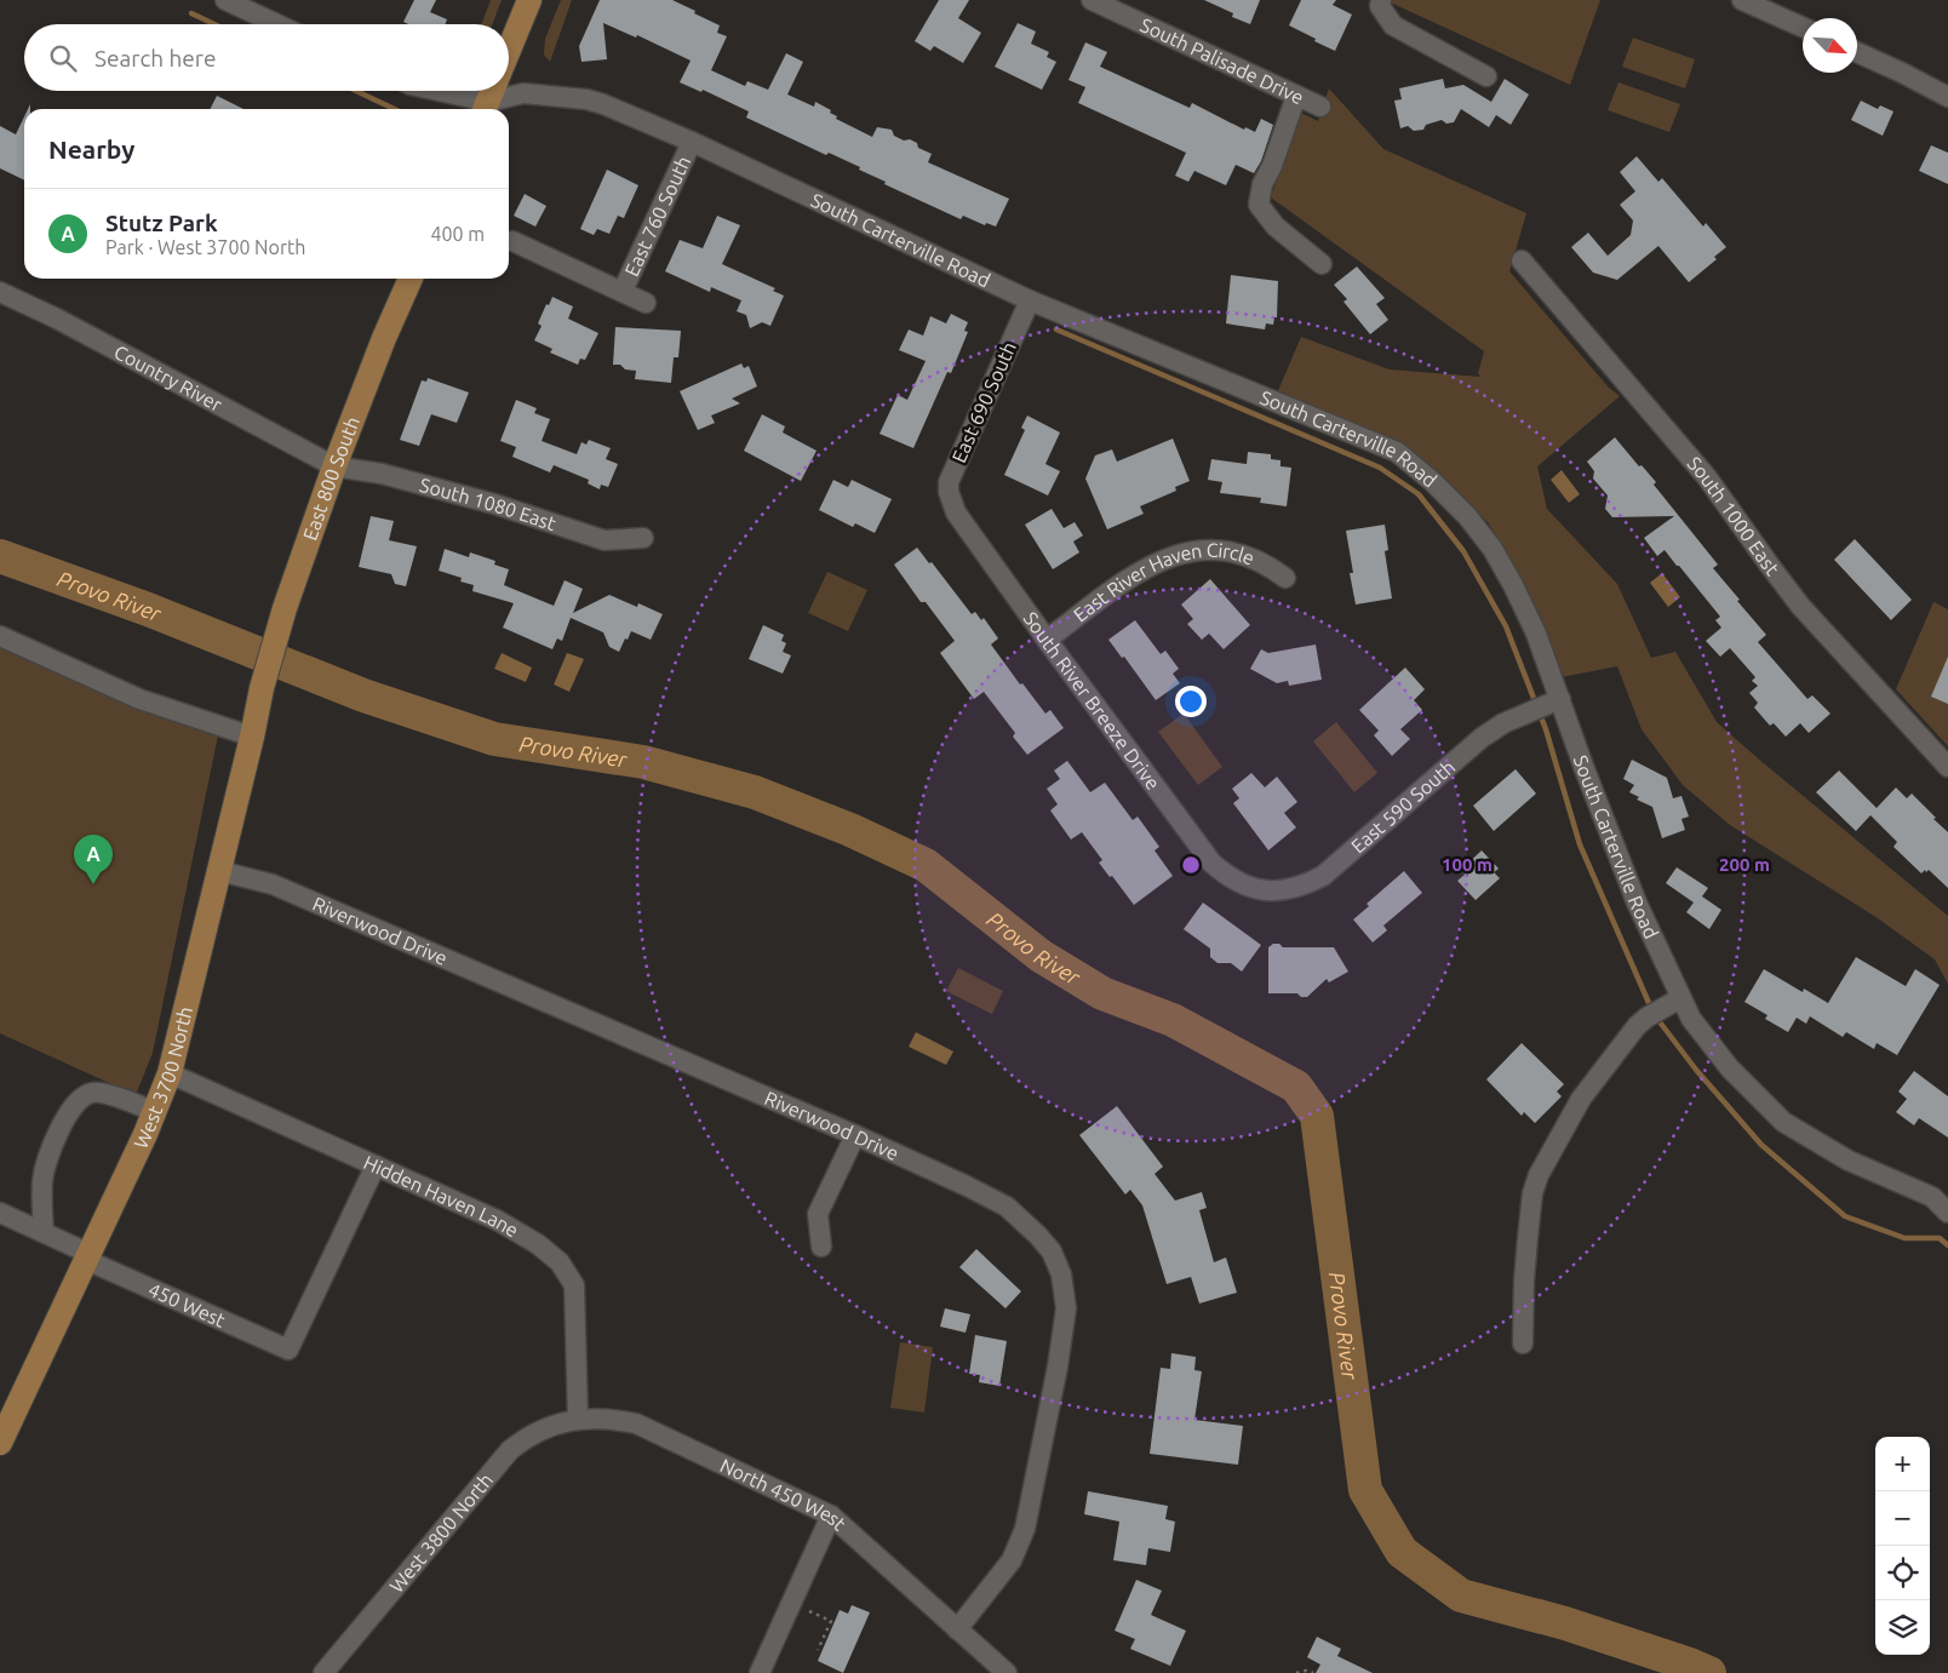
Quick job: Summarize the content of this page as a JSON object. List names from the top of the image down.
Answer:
{
  "streets": {
    "main road": ["East 800 South", "West 3700 North"],
    "street": [
      "South Palisade Drive",
      "East 760 South",
      "South Carterville Road",
      "Country River",
      "East 690 South",
      "South 1080 East",
      "South 1000 East",
      "East River Haven Circle",
      "South River Breeze Drive",
      "East 590 South",
      "Riverwood Drive",
      "Hidden Haven Lane",
      "450 West",
      "North 450 West",
      "West 3800 North"
    ]
  },
  "crossings": [
    ["East 760 South", "South Carterville Road"],
    ["South Carterville Road", "East 690 South"],
    ["South Carterville Road", "East 590 South"],
    ["Country River", "East 800 South"],
    ["Country River", "South 1080 East"],
    ["East 690 South", "South River Breeze Drive"],
    ["East 800 South", "South 1080 East"],
    ["East 800 South", "West 3700 North"],
    ["East River Haven Circle", "South River Breeze Drive"],
    ["South River Breeze Drive", "East 590 South"],
    ["Riverwood Drive", "West 3700 North"],
    ["Riverwood Drive", "North 450 West"],
    ["West 3700 North", "Hidden Haven Lane"],
    ["West 3700 North", "450 West"],
    ["Hidden Haven Lane", "450 West"],
    ["Hidden Haven Lane", "North 450 West"],
    ["Hidden Haven Lane", "West 3800 North"],
    ["North 450 West", "West 3800 North"]
  ],
  "water": ["Provo River"],
  "north": "bottom right",
  "page": {
    "search": "Search here",
    "heading": "Nearby",
    "list": [
      {
        "mark": "A",
        "name": "Stutz Park",
        "note": "Park · West 3700 North",
        "value": "400 m"
      }
    ],
    "pins": "A",
    "map_buttons": ["+", "−"]
  },
  "rings": ["100 m", "200 m"]
}
